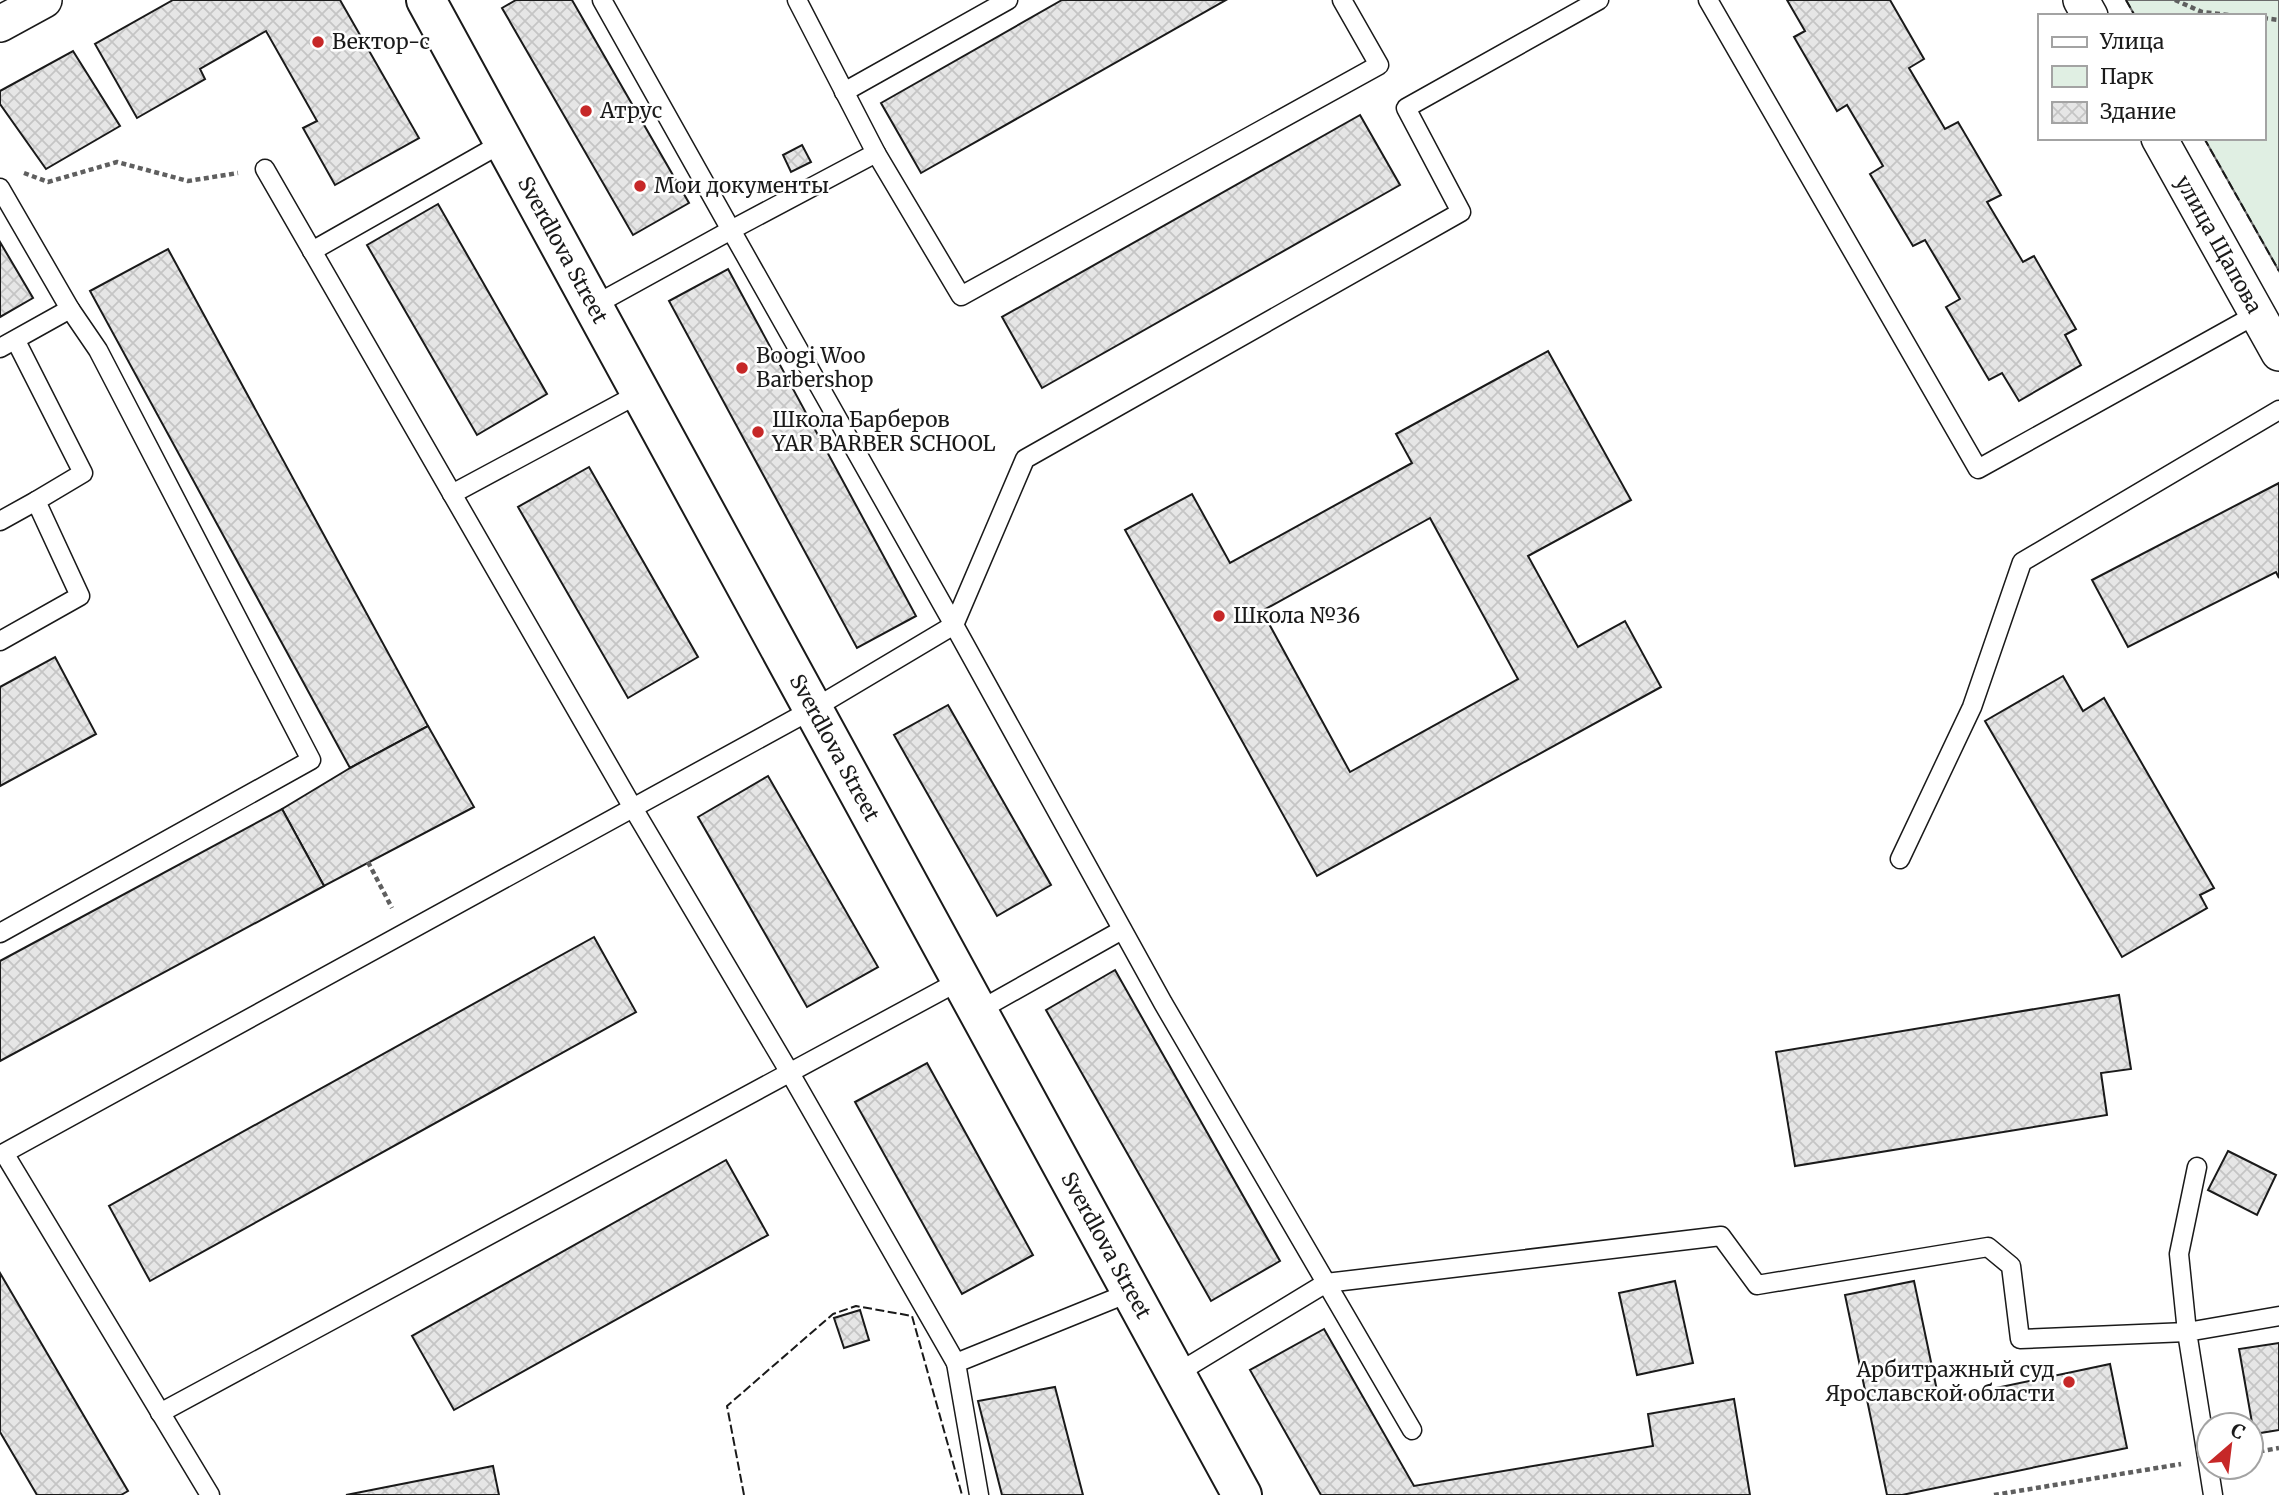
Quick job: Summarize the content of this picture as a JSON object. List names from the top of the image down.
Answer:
{
  "streets": {
    "street": ["улица Щапова", "Sverdlova Street"]
  },
  "places": [
    "Вектор-с",
    "Атрус",
    "Мои документы",
    "Boogi Woo Barbershop",
    "Школа Барберов YAR BARBER SCHOOL",
    "Школа №36",
    "Арбитражный суд Ярославской области"
  ],
  "legend": ["Улица", "Парк", "Здание"],
  "north": "top right"
}
